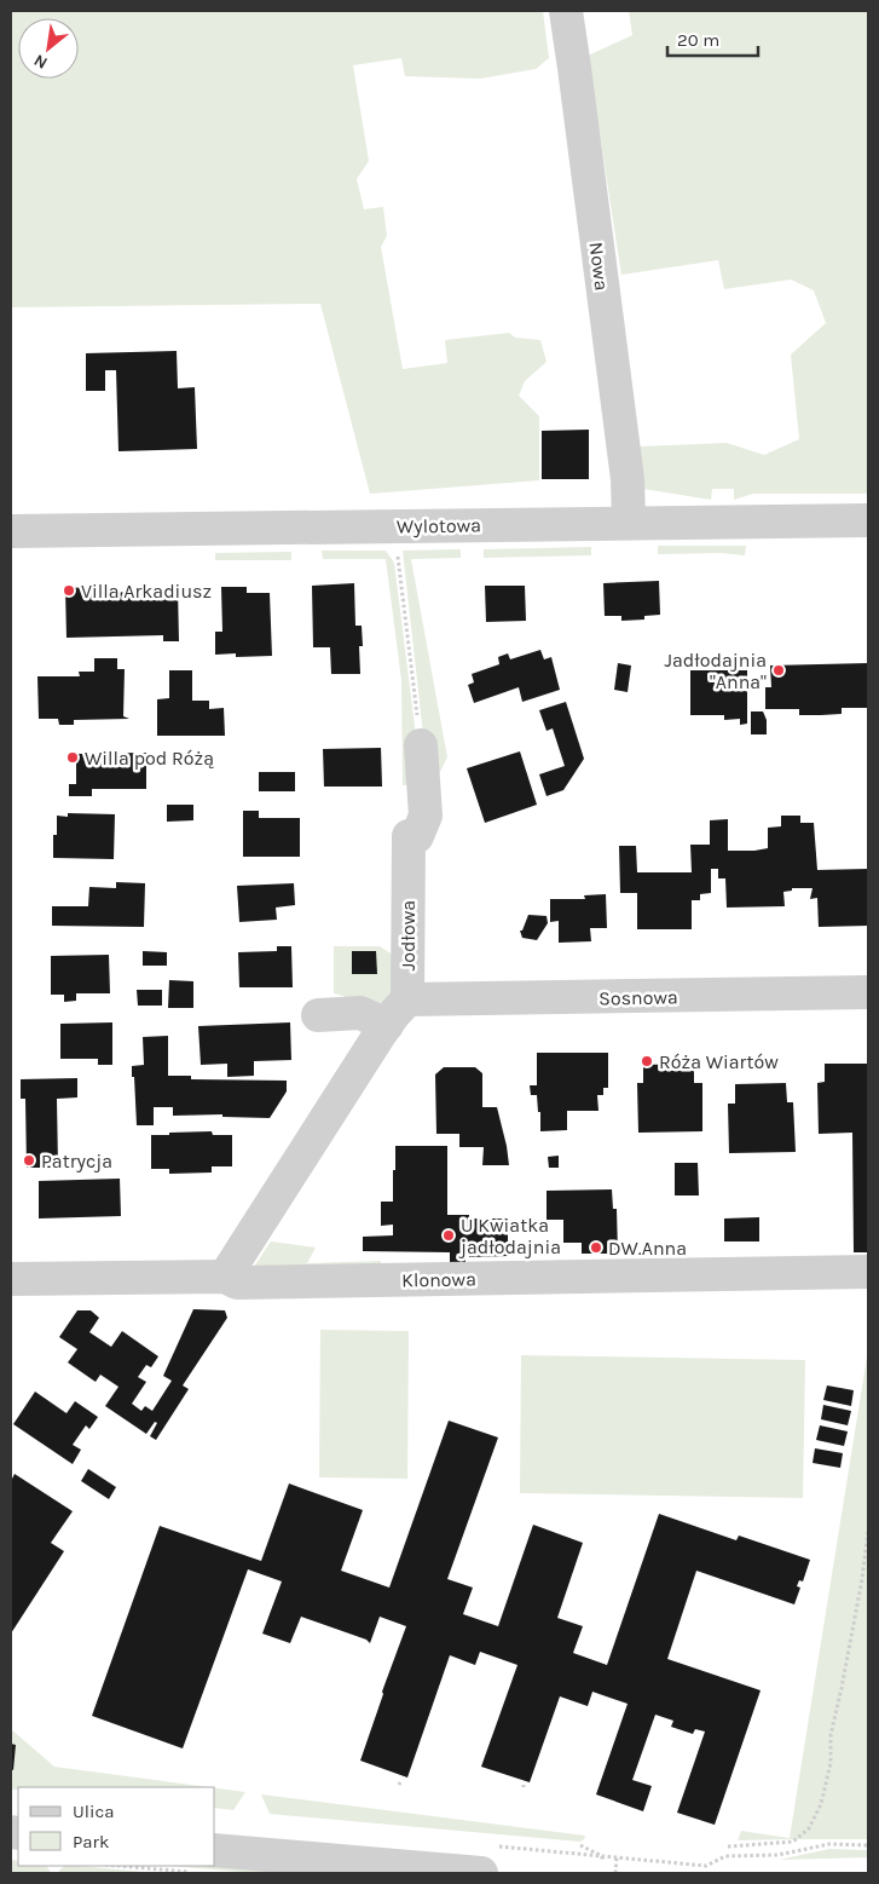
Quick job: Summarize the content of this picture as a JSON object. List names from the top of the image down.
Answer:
{
  "streets": {
    "street": [
      "Nowa",
      "Wylotowa",
      "Jodłowa",
      "Sosnowa",
      "Klonowa"
    ]
  },
  "crossings": [
    ["Nowa", "Wylotowa"],
    ["Jodłowa", "Sosnowa"],
    ["Jodłowa", "Klonowa"]
  ],
  "places": [
    "Villa Arkadiusz",
    "Jadłodajnia \"Anna\"",
    "Willa pod Różą",
    "Róża Wiartów",
    "Patrycja",
    "U Kwiatka jadłodajnia",
    "DW.Anna"
  ],
  "legend": ["Ulica", "Park"],
  "scale_bar": "20 m",
  "north": "bottom left"
}
